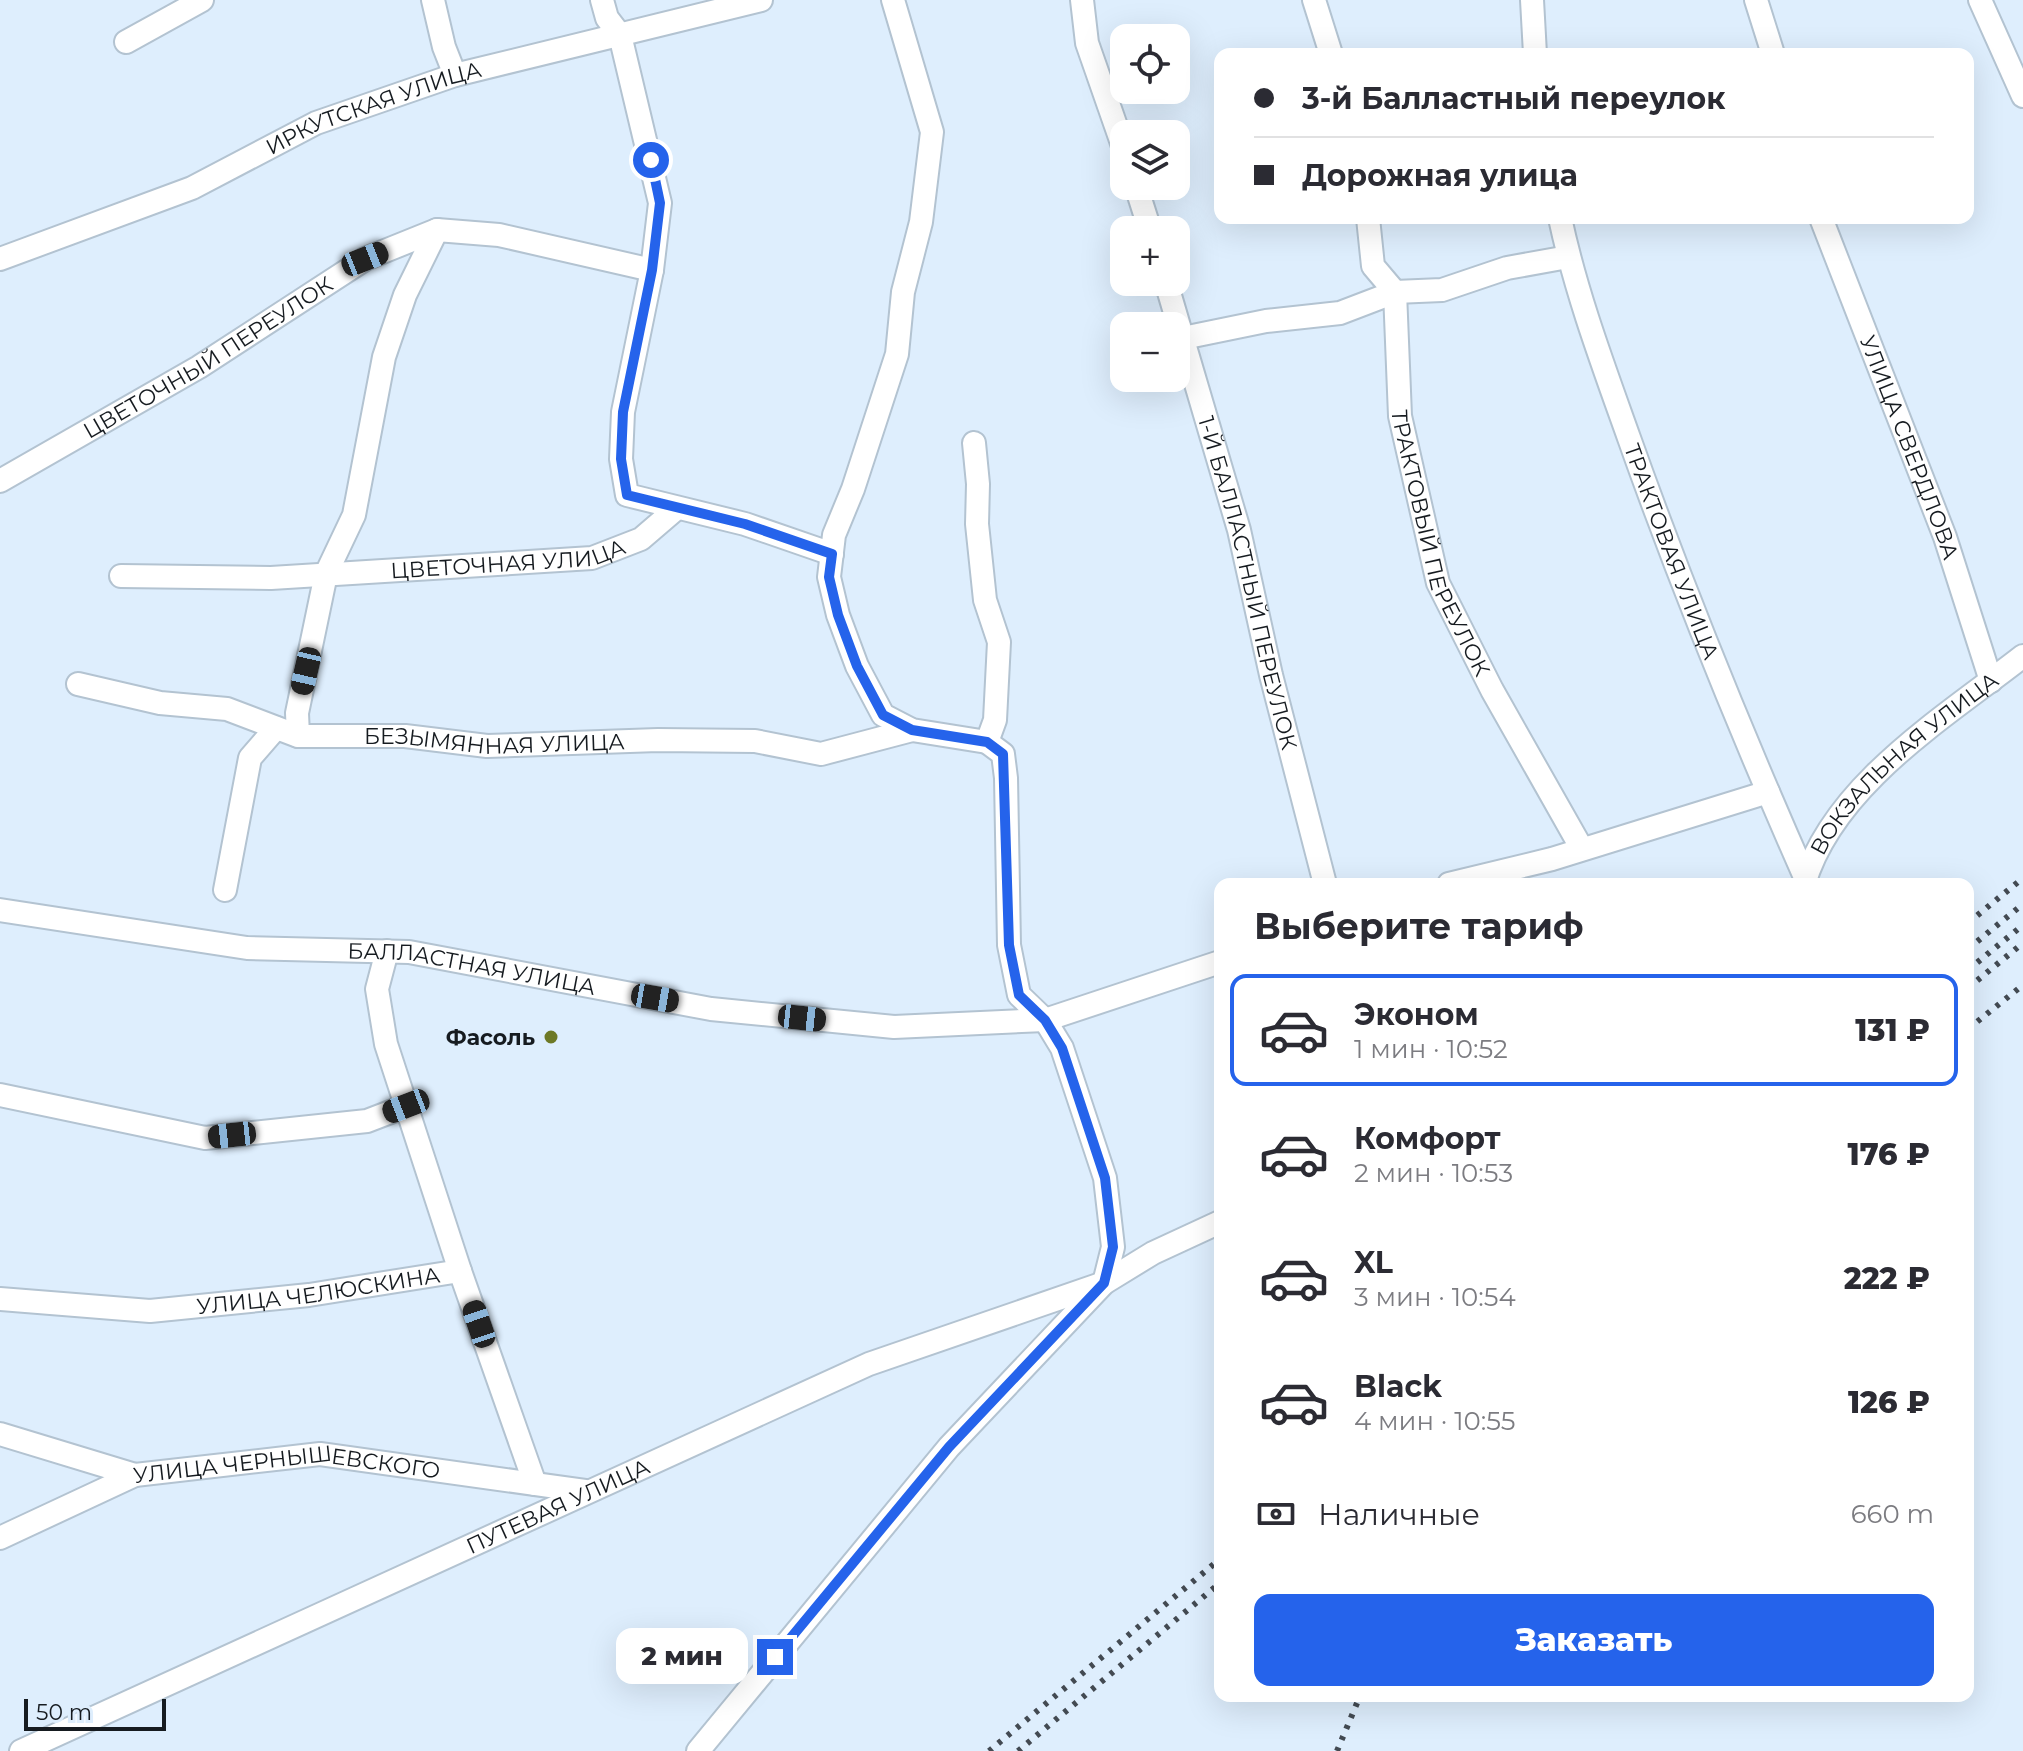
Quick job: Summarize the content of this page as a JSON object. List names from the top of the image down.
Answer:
{
  "streets": {
    "street": [
      "ИРКУТСКАЯ УЛИЦА",
      "ЦВЕТОЧНЫЙ ПЕРЕУЛОК",
      "УЛИЦА СВЕРДЛОВА",
      "ТРАКТОВЫЙ ПЕРЕУЛОК",
      "ТРАКТОВАЯ УЛИЦА",
      "ЦВЕТОЧНАЯ УЛИЦА",
      "1-Й БАЛЛАСТНЫЙ ПЕРЕУЛОК",
      "БЕЗЫМЯННАЯ УЛИЦА",
      "ВОКЗАЛЬНАЯ УЛИЦА",
      "БАЛЛАСТНАЯ УЛИЦА",
      "УЛИЦА ЧЕЛЮСКИНА",
      "УЛИЦА ЧЕРНЫШЕВСКОГО",
      "ПУТЕВАЯ УЛИЦА"
    ]
  },
  "crossings": [
    ["УЛИЦА СВЕРДЛОВА", "ВОКЗАЛЬНАЯ УЛИЦА"],
    ["УЛИЦА ЧЕЛЮСКИНА", "УЛИЦА ЧЕРНЫШЕВСКОГО"],
    ["УЛИЦА ЧЕРНЫШЕВСКОГО", "ПУТЕВАЯ УЛИЦА"]
  ],
  "places": ["Фасоль"],
  "scale_bar": "50 m",
  "page": {
    "map_buttons": ["+", "−"],
    "banner": ["3-й Балластный переулок", "Дорожная улица"],
    "heading": "Выберите тариф",
    "list": [
      {
        "name": "Эконом",
        "note": "1 мин · 10:52",
        "value": "131 ₽"
      },
      {
        "name": "Комфорт",
        "note": "2 мин · 10:53",
        "value": "176 ₽"
      },
      {
        "name": "XL",
        "note": "3 мин · 10:54",
        "value": "222 ₽"
      },
      {
        "name": "Black",
        "note": "4 мин · 10:55",
        "value": "126 ₽"
      }
    ],
    "pay": ["Наличные", "660 m"],
    "buttons": "Заказать",
    "bubble": "2 мин",
    "scale": "50 m"
  }
}
